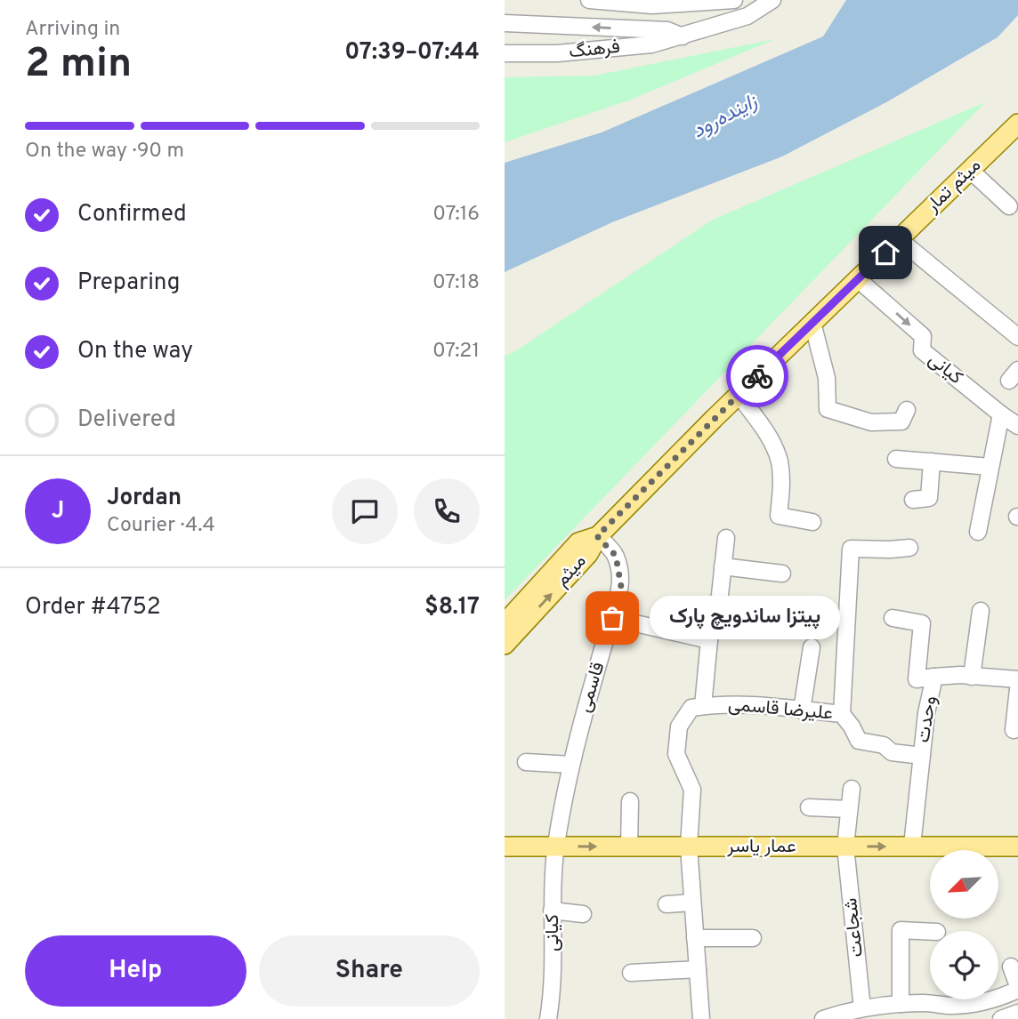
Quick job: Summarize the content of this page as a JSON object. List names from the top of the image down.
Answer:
{
  "streets": {
    "main road": ["میثم تمار", "میثم", "عمار یاسر"],
    "street": [
      "فرهنگ",
      "کیانی",
      "قاسمی",
      "علیرضا قاسمی",
      "وحدت",
      "شجاعت"
    ]
  },
  "crossings": [
    ["میثم تمار", "کیانی"],
    ["میثم تمار", "میثم"],
    ["میثم تمار", "قاسمی"],
    ["کیانی", "قاسمی"],
    ["کیانی", "عمار یاسر"],
    ["میثم", "قاسمی"],
    ["قاسمی", "عمار یاسر"],
    ["علیرضا قاسمی", "وحدت"],
    ["علیرضا قاسمی", "عمار یاسر"],
    ["وحدت", "عمار یاسر"],
    ["عمار یاسر", "شجاعت"]
  ],
  "water": ["زاینده‌رود"],
  "places": ["پیتزا ساندویچ پارک"],
  "north": "bottom left",
  "page": {
    "heading": ["2 min", "Arriving in", "07:39–07:44"],
    "panel": [
      "Jordan",
      "Courier · 4.4",
      "Order #4752",
      "$8.17"
    ],
    "bar": "On the way · 90 m",
    "list": [
      ["Confirmed", "07:16"],
      ["Preparing", "07:18"],
      ["On the way", "07:21"],
      "Delivered"
    ],
    "round": "J",
    "bubble": "پیتزا ساندویچ پارک",
    "buttons": ["Help", "Share"]
  }
}
